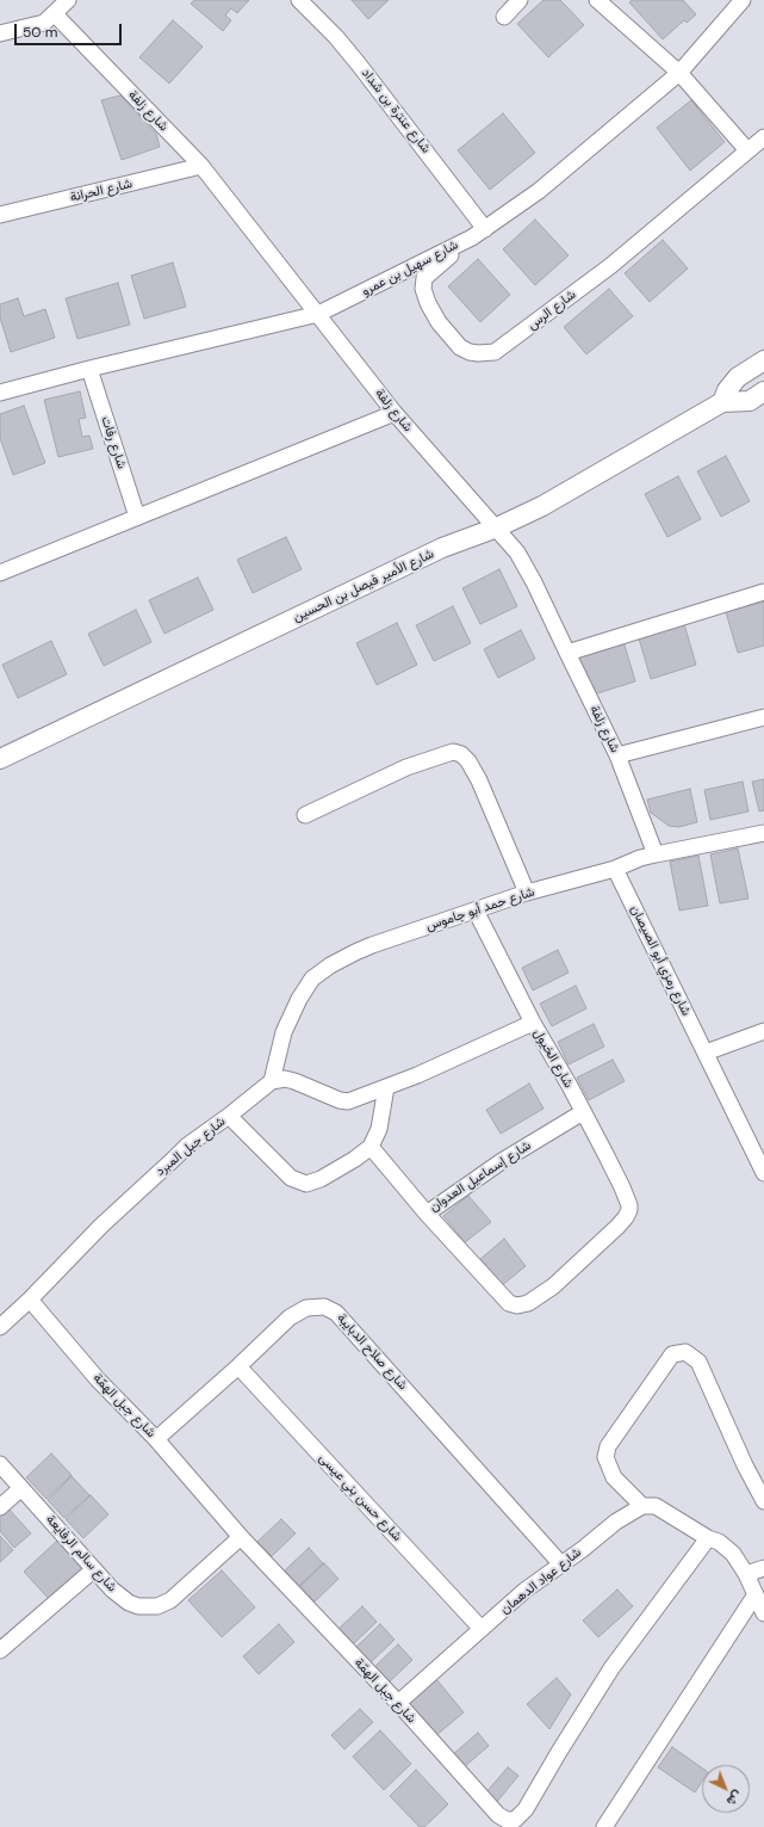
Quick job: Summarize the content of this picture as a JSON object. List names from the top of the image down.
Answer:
{
  "streets": {
    "street": [
      "شارع زلفة",
      "شارع عنترة بن شداد",
      "شارع الحرانة",
      "شارع سهيل بن عمرو",
      "شارع الرس",
      "شارع رفات",
      "شارع الأمير فيصل بن الحسين",
      "شارع حمد أبو جاموس",
      "شارع رمزي أبو الصيصان",
      "شارع الخيول",
      "شارع جبل المبرد",
      "شارع إسماعيل العدوان",
      "شارع صلاح الدبايبة",
      "شارع جبل الهمّة",
      "شارع حسن بني عيسى",
      "شارع سالم الرفايعة",
      "شارع عواد الدهمان"
    ]
  },
  "crossings": [
    ["شارع زلفة", "شارع الحرانة"],
    ["شارع زلفة", "شارع سهيل بن عمرو"],
    ["شارع زلفة", "شارع الأمير فيصل بن الحسين"],
    ["شارع زلفة", "شارع حمد أبو جاموس"],
    ["شارع عنترة بن شداد", "شارع سهيل بن عمرو"],
    ["شارع عنترة بن شداد", "شارع الرس"],
    ["شارع سهيل بن عمرو", "شارع الرس"],
    ["شارع سهيل بن عمرو", "شارع رفات"],
    ["شارع حمد أبو جاموس", "شارع رمزي أبو الصيصان"],
    ["شارع حمد أبو جاموس", "شارع الخيول"],
    ["شارع الخيول", "شارع إسماعيل العدوان"],
    ["شارع جبل المبرد", "شارع جبل الهمّة"],
    ["شارع صلاح الدبايبة", "شارع جبل الهمّة"],
    ["شارع صلاح الدبايبة", "شارع حسن بني عيسى"],
    ["شارع صلاح الدبايبة", "شارع عواد الدهمان"],
    ["شارع جبل الهمّة", "شارع سالم الرفايعة"],
    ["شارع جبل الهمّة", "شارع عواد الدهمان"],
    ["شارع حسن بني عيسى", "شارع عواد الدهمان"]
  ],
  "scale_bar": "50 m",
  "north": "bottom right"
}
